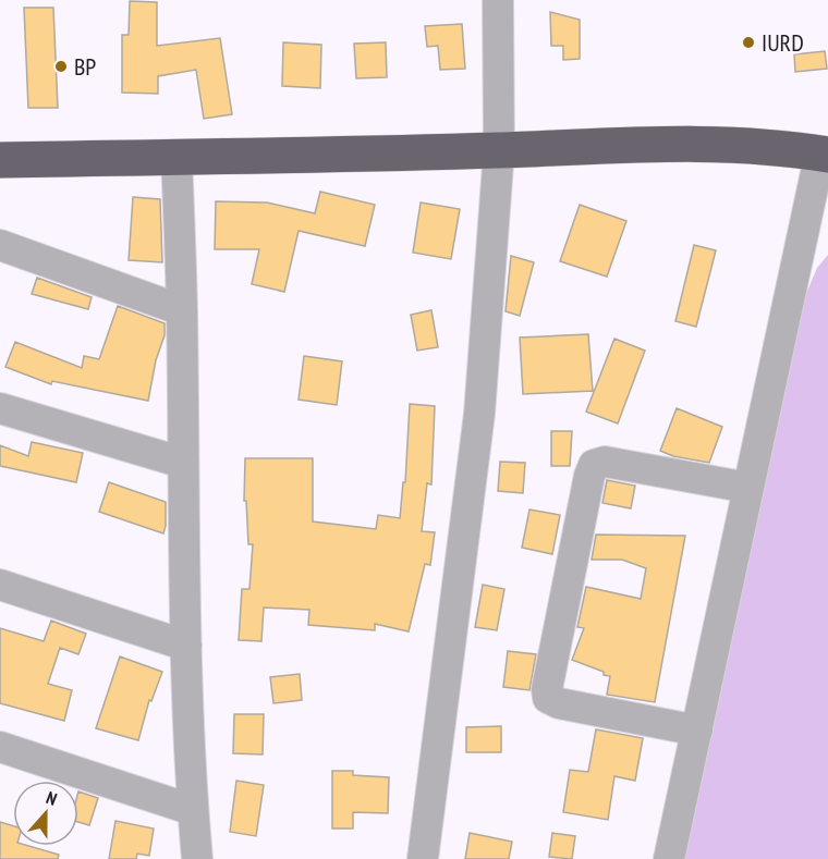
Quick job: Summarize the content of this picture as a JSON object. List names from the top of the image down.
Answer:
{
  "places": ["IURD", "BP"],
  "north": "top"
}
